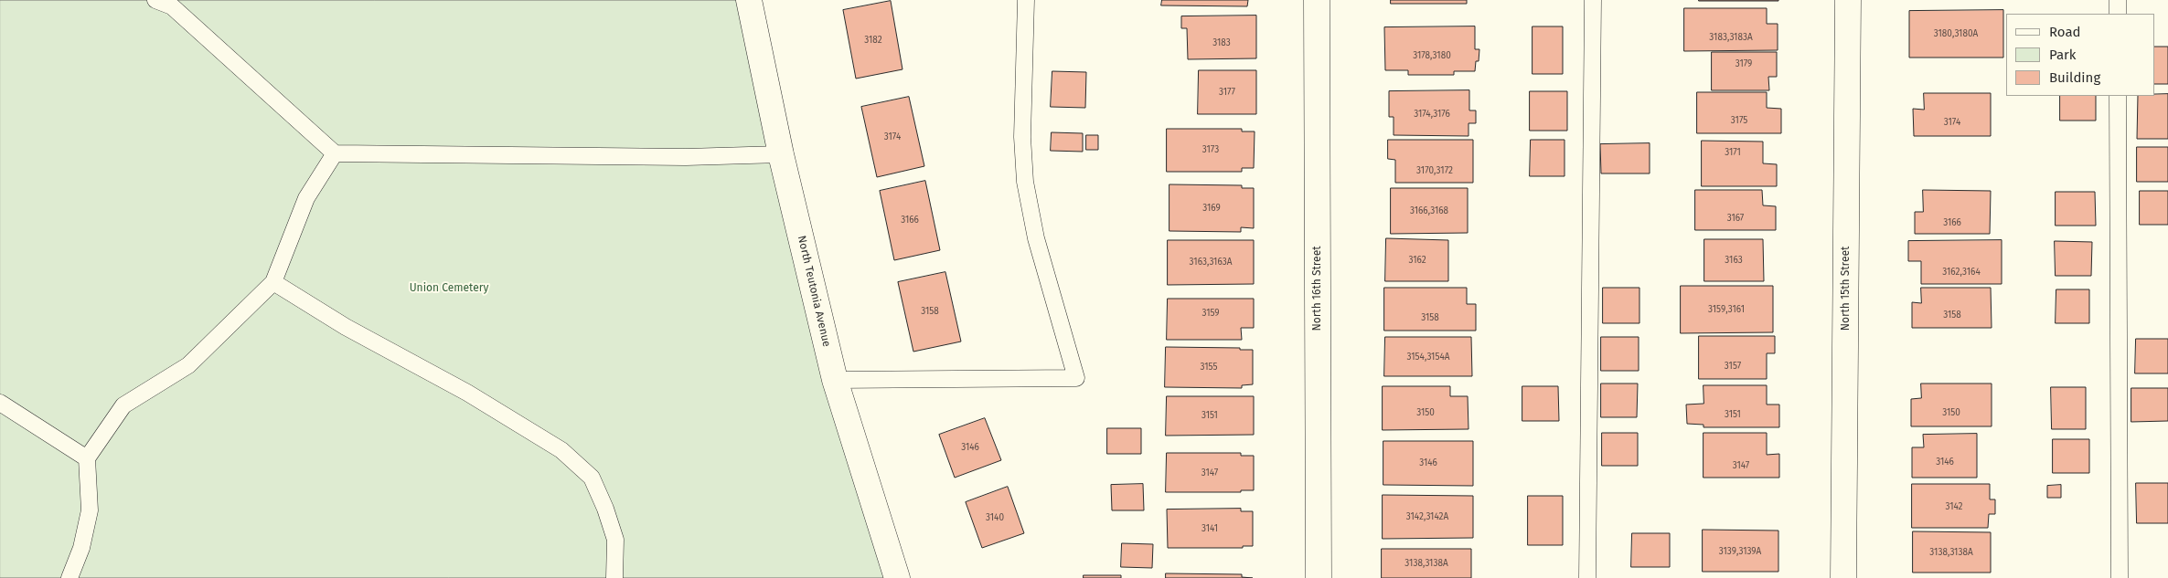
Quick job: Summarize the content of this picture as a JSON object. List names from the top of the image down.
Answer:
{
  "streets": {
    "street": ["North 16th Street", "North 15th Street", "North Teutonia Avenue"]
  },
  "parks": ["Union Cemetery"],
  "house_numbers": [
    "3180,3180A",
    "3183,3183A",
    "3182",
    "3183",
    "3178,3180",
    "3179",
    "3177",
    "3174,3176",
    "3175",
    "3174",
    "3174",
    "3173",
    "3171",
    "3170,3172",
    "3169",
    "3166,3168",
    "3167",
    "3166",
    "3166",
    "3162",
    "3163",
    "3163,3163A",
    "3162,3164",
    "3159,3161",
    "3158",
    "3159",
    "3158",
    "3158",
    "3154,3154A",
    "3157",
    "3155",
    "3150",
    "3150",
    "3151",
    "3151",
    "3146",
    "3146",
    "3146",
    "3147",
    "3147",
    "3142",
    "3142,3142A",
    "3140",
    "3141",
    "3139,3139A",
    "3138,3138A",
    "3138,3138A"
  ],
  "legend": ["Road", "Park", "Building"]
}
